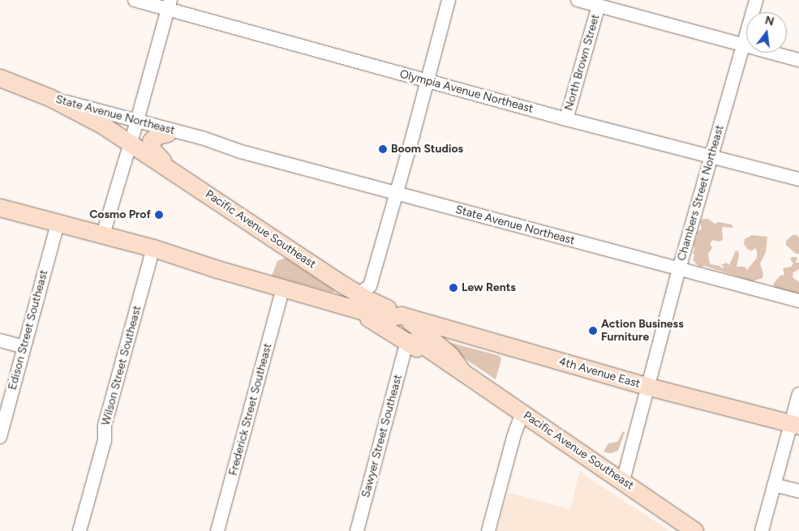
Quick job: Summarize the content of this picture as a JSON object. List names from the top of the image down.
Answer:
{
  "streets": {
    "main road": ["State Avenue Northeast", "Pacific Avenue Southeast", "4th Avenue East"],
    "street": [
      "North Brown Street",
      "Olympia Avenue Northeast",
      "Chambers Street Northeast",
      "Edison Street Southeast",
      "Wilson Street Southeast",
      "Frederick Street Southeast",
      "Sawyer Street Southeast"
    ]
  },
  "crossings": [
    ["North Brown Street", "Olympia Avenue Northeast"],
    ["Olympia Avenue Northeast", "Chambers Street Northeast"],
    ["State Avenue Northeast", "Chambers Street Northeast"],
    ["State Avenue Northeast", "Pacific Avenue Southeast"],
    ["Chambers Street Northeast", "Pacific Avenue Southeast"],
    ["Chambers Street Northeast", "4th Avenue East"],
    ["Pacific Avenue Southeast", "4th Avenue East"],
    ["Pacific Avenue Southeast", "Sawyer Street Southeast"]
  ],
  "places": [
    "Boom Studios",
    "Cosmo Prof",
    "Lew Rents",
    "Action Business Furniture"
  ],
  "north": "top"
}
